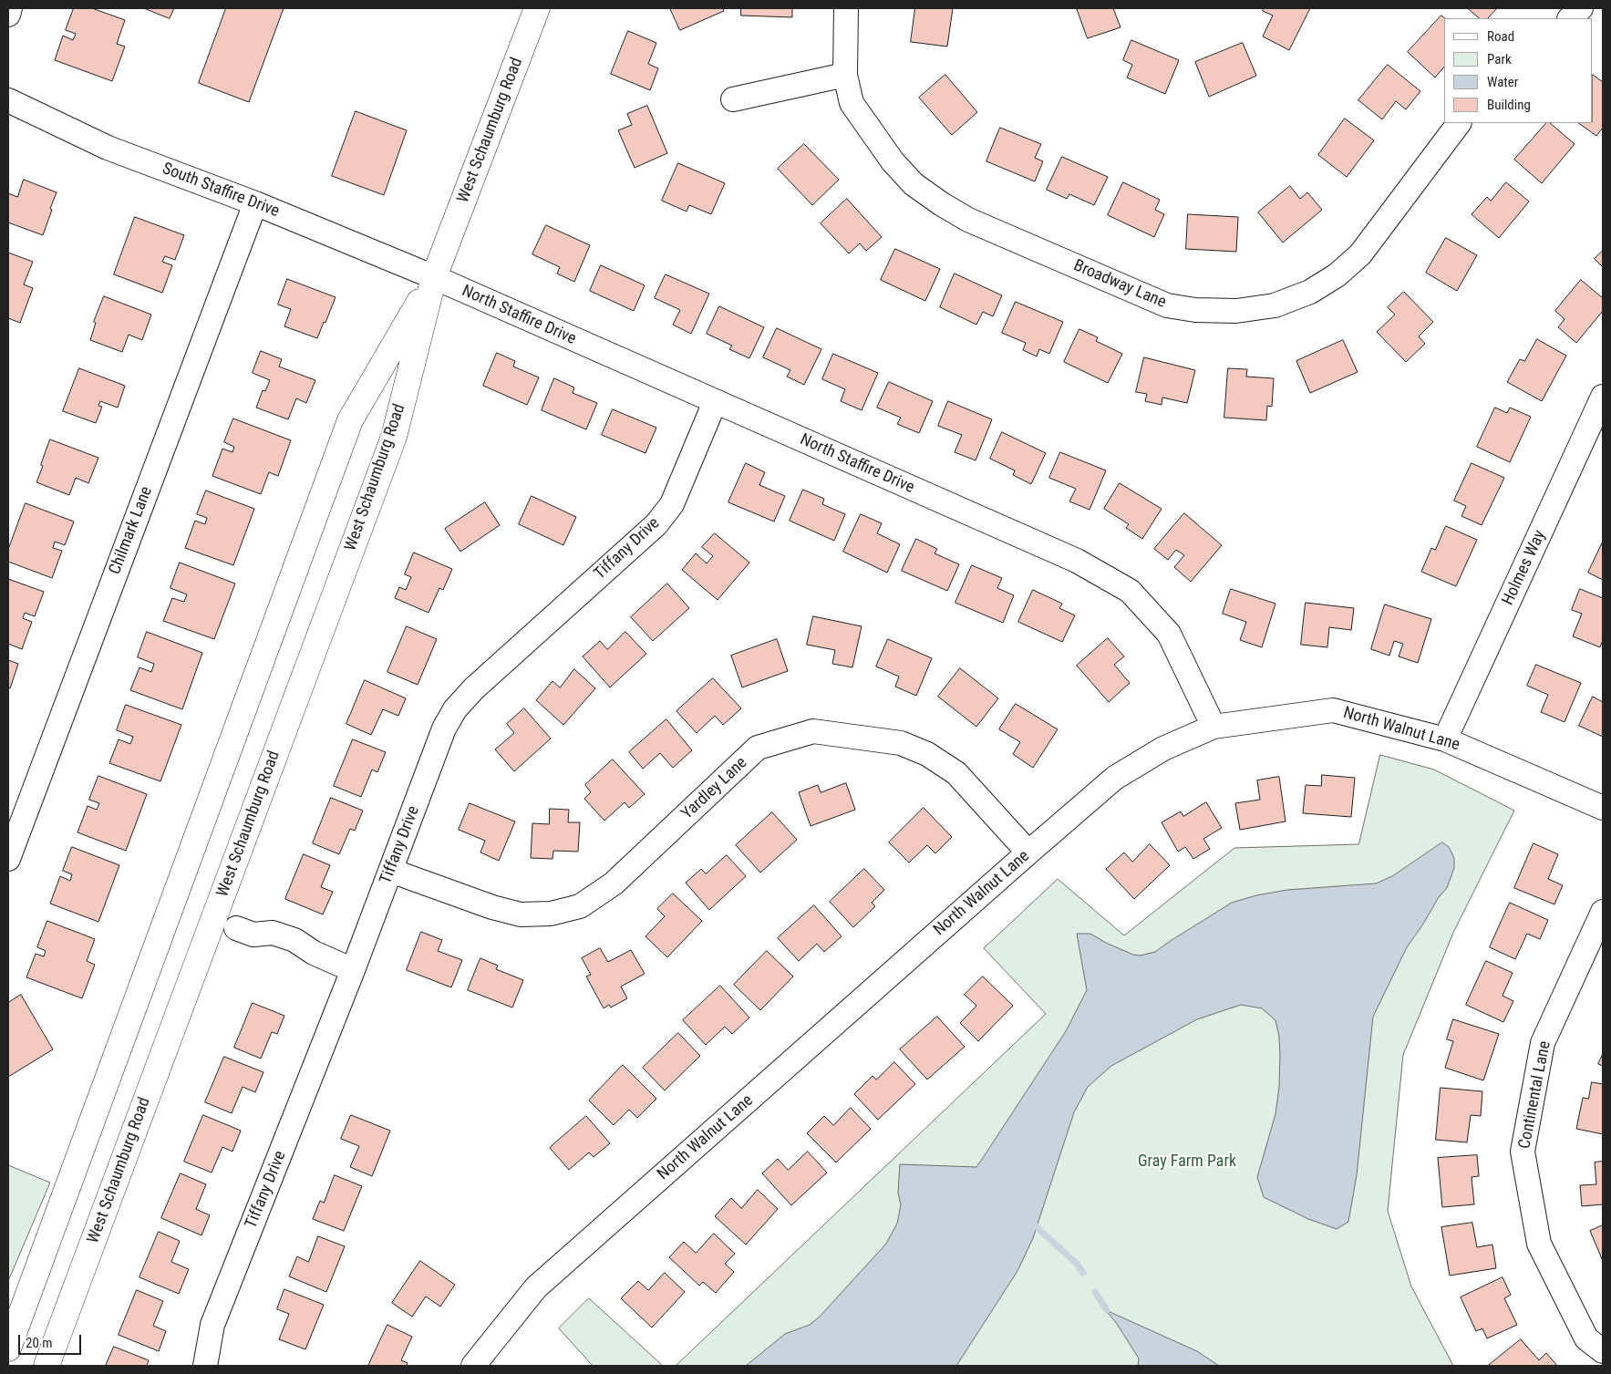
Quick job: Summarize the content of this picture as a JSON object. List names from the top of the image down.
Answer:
{
  "streets": {
    "main road": ["West Schaumburg Road"],
    "street": [
      "South Staffire Drive",
      "Broadway Lane",
      "North Staffire Drive",
      "Chilmark Lane",
      "Tiffany Drive",
      "Holmes Way",
      "North Walnut Lane",
      "Yardley Lane",
      "Continental Lane"
    ]
  },
  "crossings": [
    ["West Schaumburg Road", "South Staffire Drive"],
    ["West Schaumburg Road", "North Staffire Drive"],
    ["South Staffire Drive", "North Staffire Drive"],
    ["South Staffire Drive", "Chilmark Lane"],
    ["North Staffire Drive", "Tiffany Drive"],
    ["North Staffire Drive", "North Walnut Lane"],
    ["Tiffany Drive", "Yardley Lane"],
    ["Holmes Way", "North Walnut Lane"],
    ["North Walnut Lane", "Yardley Lane"]
  ],
  "parks": ["Gray Farm Park"],
  "legend": [
    "Road",
    "Park",
    "Water",
    "Building"
  ],
  "scale_bar": "20 m"
}
